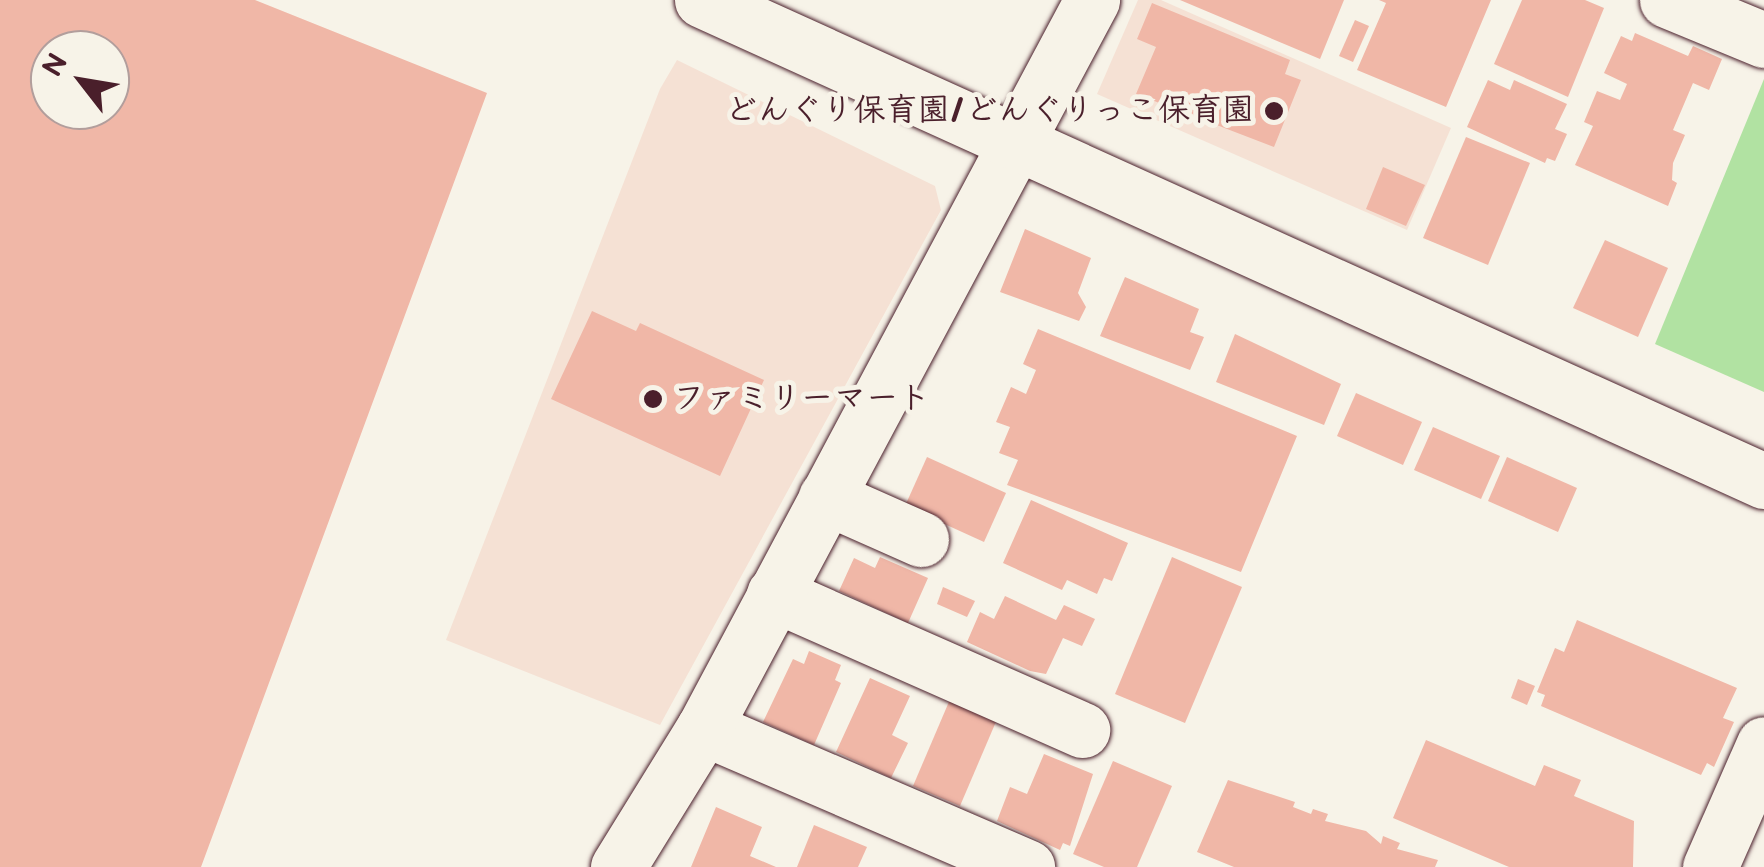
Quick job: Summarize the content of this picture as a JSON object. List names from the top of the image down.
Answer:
{
  "places": ["どんぐり保育園/どんぐりっこ保育園", "ファミリーマート"],
  "north": "top left"
}
